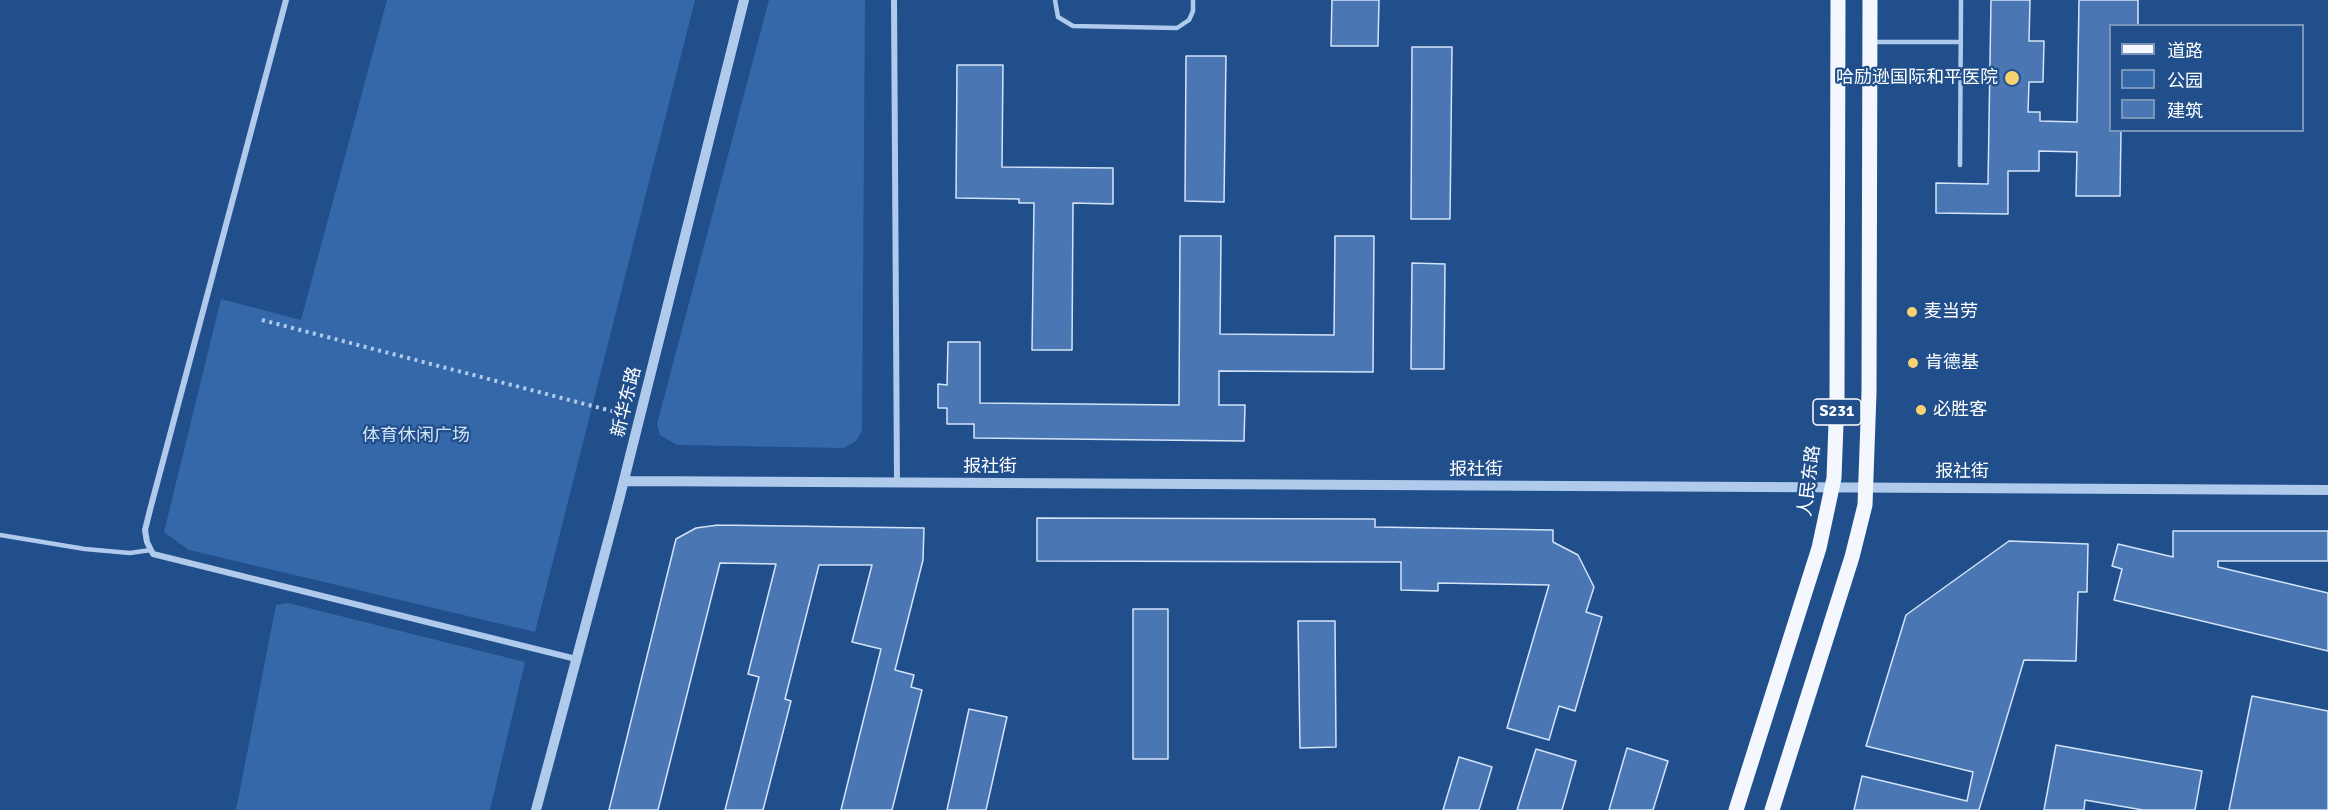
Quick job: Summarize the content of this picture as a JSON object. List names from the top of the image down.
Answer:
{
  "streets": {
    "main road": ["S231", "人民东路"],
    "street": ["新华东路", "报社街"]
  },
  "crossings": [
    ["新华东路", "报社街"],
    ["S231", "报社街"],
    ["报社街", "人民东路"]
  ],
  "parks": ["体育休闲广场"],
  "places": [
    "哈励逊国际和平医院",
    "麦当劳",
    "肯德基",
    "必胜客"
  ],
  "legend": ["道路", "公园", "建筑"]
}
